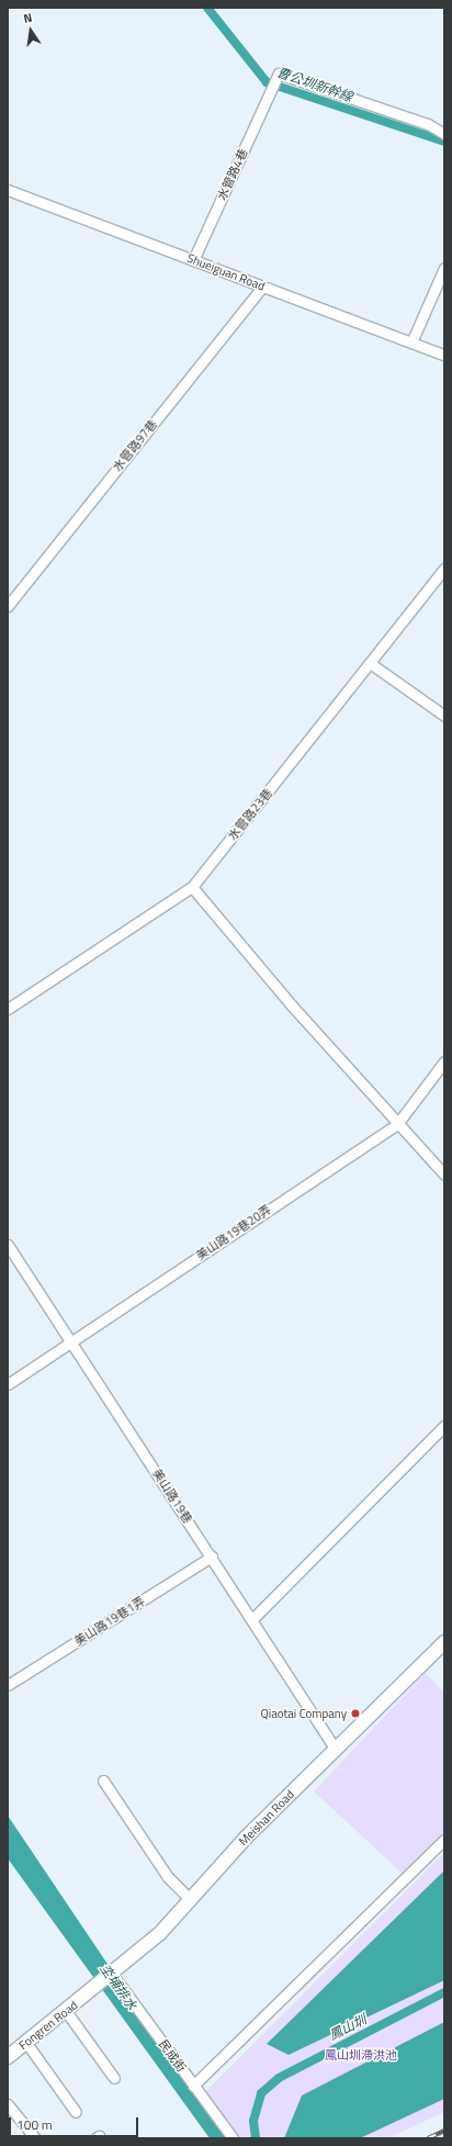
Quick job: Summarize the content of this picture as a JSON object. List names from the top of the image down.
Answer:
{
  "streets": {
    "street": [
      "水管路4巷",
      "Shueiguan Road",
      "水管路97巷",
      "水管路23巷",
      "美山路19巷20弄",
      "美山路19巷",
      "美山路19巷1弄",
      "Meishan Road",
      "Fongren Road",
      "民成街"
    ]
  },
  "crossings": [
    ["水管路4巷", "Shueiguan Road"],
    ["Shueiguan Road", "水管路97巷"],
    ["美山路19巷20弄", "美山路19巷"],
    ["美山路19巷", "美山路19巷1弄"],
    ["美山路19巷", "Meishan Road"],
    ["Meishan Road", "Fongren Road"],
    ["Meishan Road", "民成街"]
  ],
  "water": ["曹公圳新幹線", "坔埔排水", "鳳山圳"],
  "parks": ["鳳山圳滯洪池"],
  "places": ["Qiaotai Company"],
  "scale_bar": "100 m",
  "north": "top"
}
